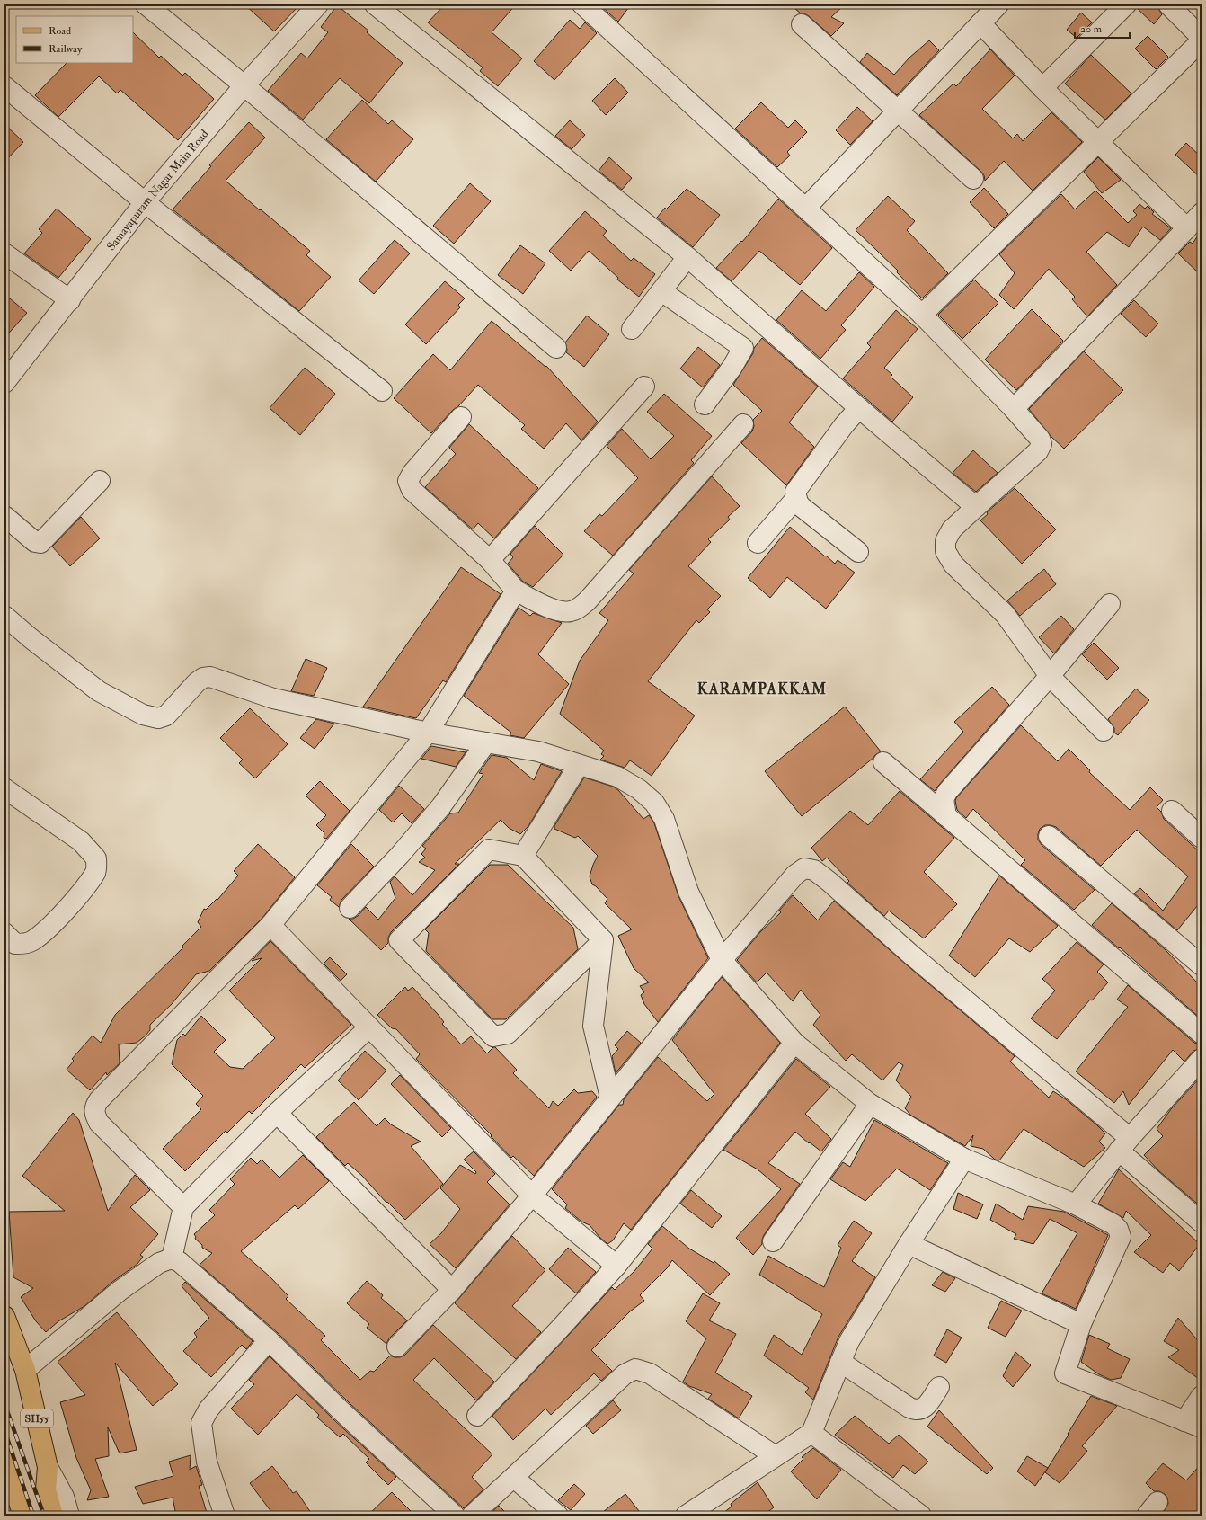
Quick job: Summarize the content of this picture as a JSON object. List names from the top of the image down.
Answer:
{
  "streets": {
    "main road": ["SH55"],
    "street": ["Samayapuram Nagar Main Road"]
  },
  "districts": ["KARAMPAKKAM"],
  "legend": ["Road", "Railway"],
  "scale_bar": "20 m"
}
